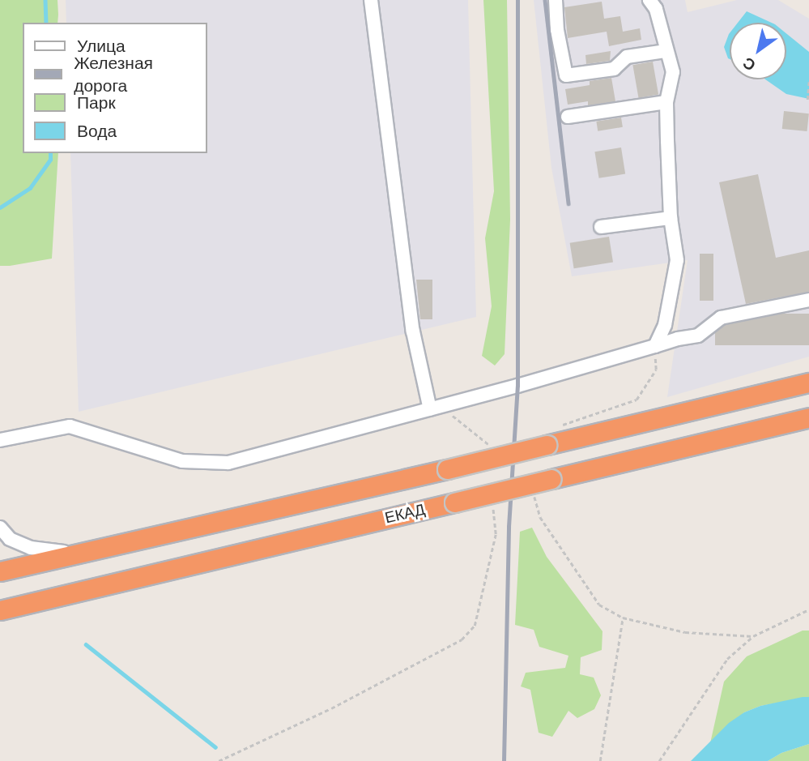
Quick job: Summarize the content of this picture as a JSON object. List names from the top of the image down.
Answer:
{
  "streets": {
    "highway": ["ЕКАД"]
  },
  "legend": [
    "Улица",
    "Железная дорога",
    "Парк",
    "Вода"
  ],
  "north": "bottom left"
}
